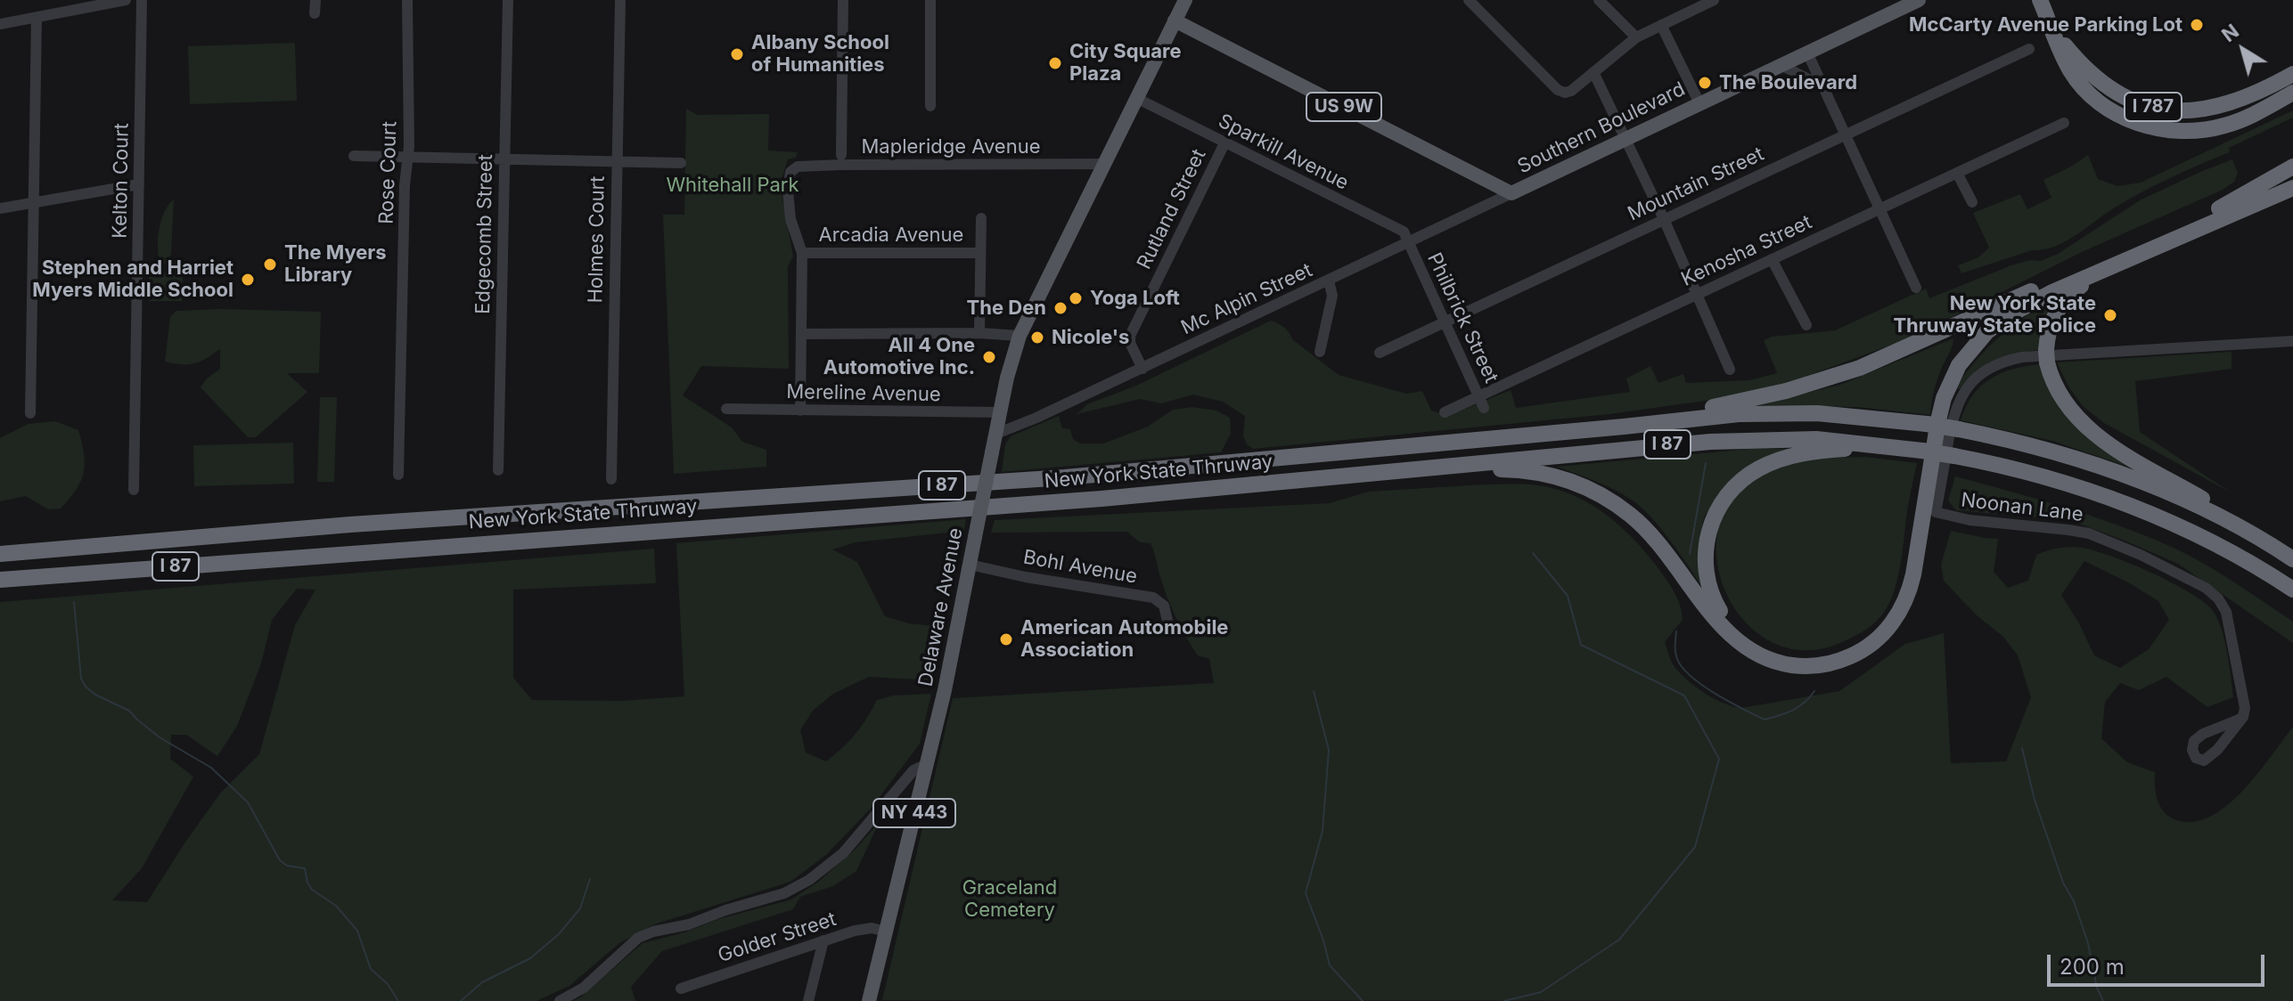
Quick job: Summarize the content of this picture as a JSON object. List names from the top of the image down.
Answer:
{
  "streets": {
    "highway": ["I 787", "I 87", "New York State Thruway"],
    "main road": [
      "US 9W",
      "Southern Boulevard",
      "Delaware Avenue",
      "NY 443"
    ],
    "street": [
      "Mapleridge Avenue",
      "Sparkill Avenue",
      "Rose Court",
      "Kelton Court",
      "Mountain Street",
      "Rutland Street",
      "Edgecomb Street",
      "Arcadia Avenue",
      "Holmes Court",
      "Kenosha Street",
      "Mc Alpin Street",
      "Philbrick Street",
      "Mereline Avenue",
      "Noonan Lane",
      "Bohl Avenue",
      "Golder Street"
    ]
  },
  "crossings": [
    ["Southern Boulevard", "Mc Alpin Street"],
    ["Southern Boulevard", "Delaware Avenue"],
    ["Mapleridge Avenue", "Arcadia Avenue"],
    ["Mapleridge Avenue", "Delaware Avenue"],
    ["Sparkill Avenue", "Rutland Street"],
    ["Sparkill Avenue", "Mc Alpin Street"],
    ["Sparkill Avenue", "Philbrick Street"],
    ["Sparkill Avenue", "Delaware Avenue"],
    ["Mountain Street", "Philbrick Street"],
    ["Rutland Street", "Mc Alpin Street"],
    ["Kenosha Street", "Philbrick Street"],
    ["Mc Alpin Street", "Philbrick Street"],
    ["Mc Alpin Street", "Delaware Avenue"],
    ["Mereline Avenue", "Delaware Avenue"],
    ["Bohl Avenue", "Delaware Avenue"],
    ["Delaware Avenue", "Golder Street"]
  ],
  "parks": ["Whitehall Park", "Graceland Cemetery"],
  "places": [
    "McCarty Avenue Parking Lot",
    "Albany School of Humanities",
    "City Square Plaza",
    "The Boulevard",
    "The Myers Library",
    "Stephen and Harriet Myers Middle School",
    "Yoga Loft",
    "The Den",
    "New York State Thruway State Police",
    "Nicole's",
    "All 4 One Automotive Inc.",
    "American Automobile Association"
  ],
  "scale_bar": "200 m",
  "north": "top left"
}
